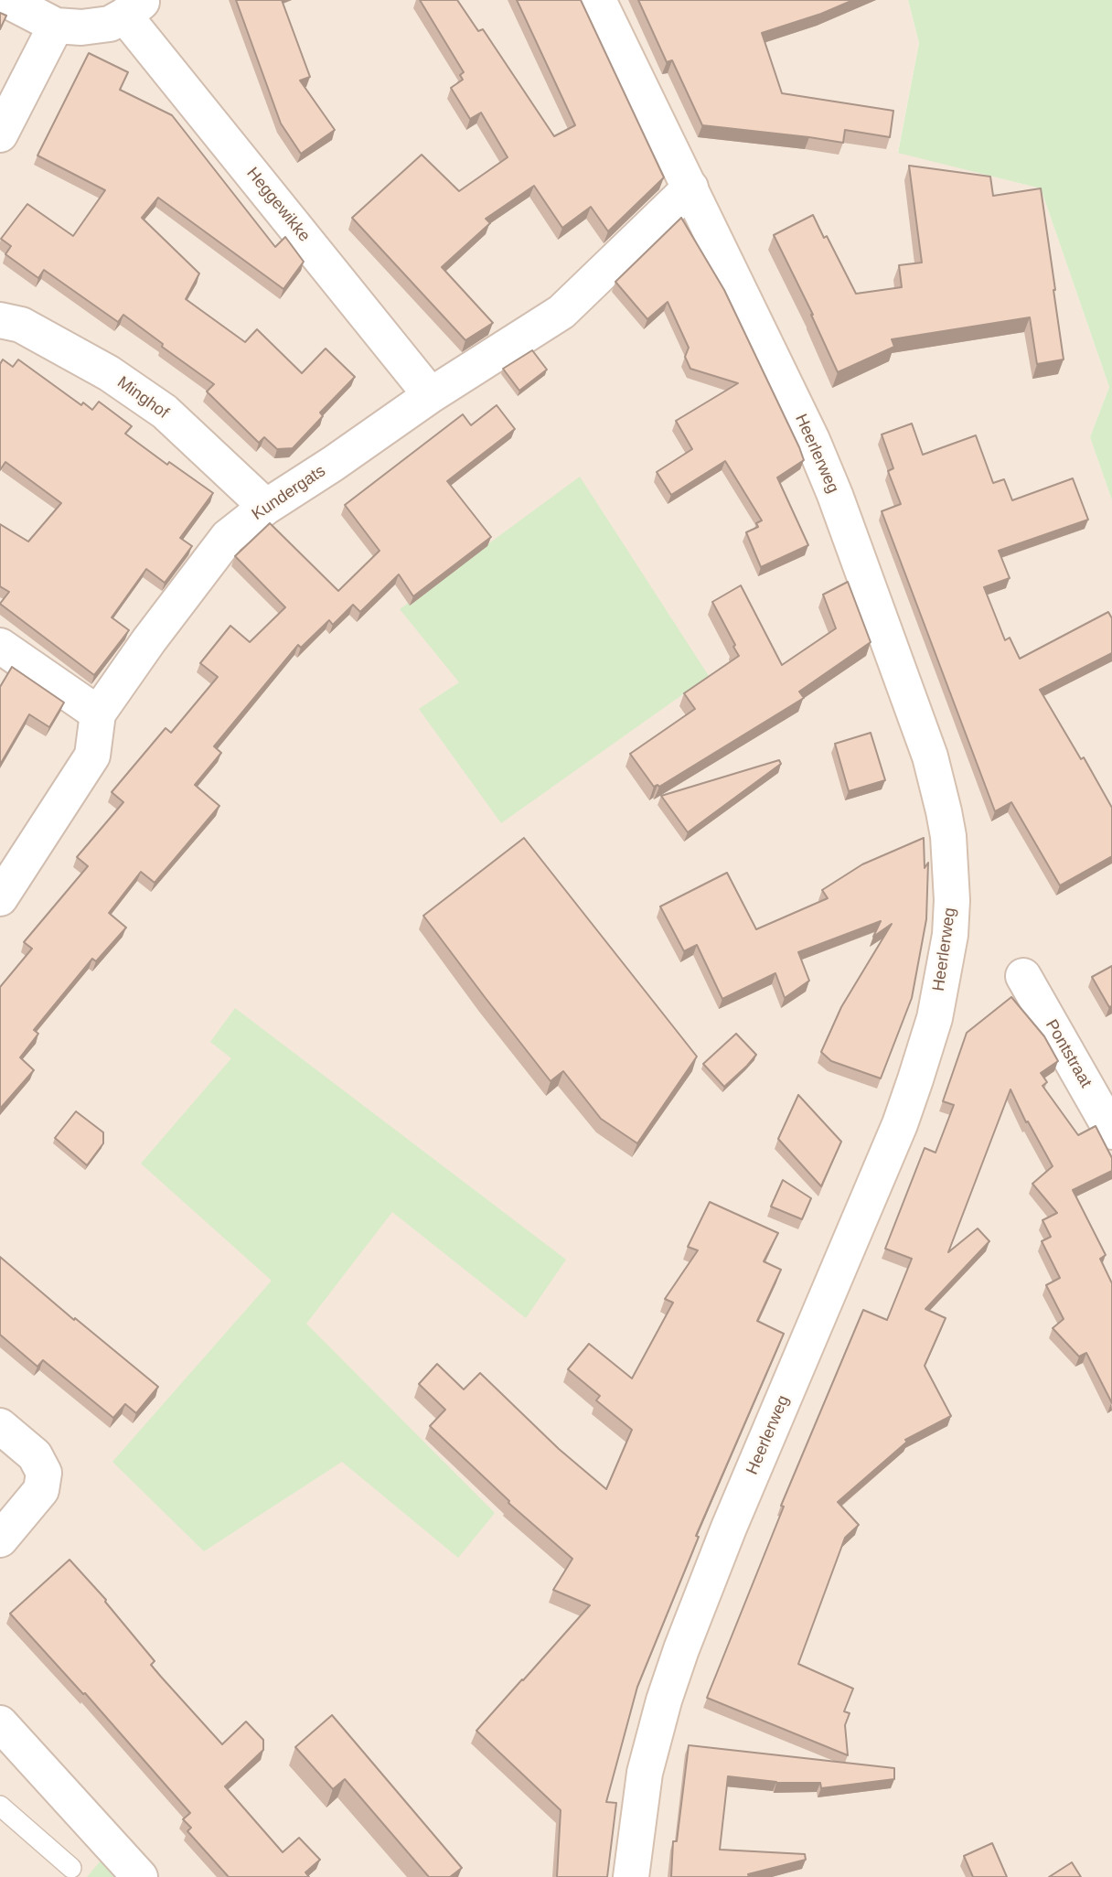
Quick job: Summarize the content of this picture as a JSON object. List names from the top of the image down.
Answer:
{
  "streets": {
    "street": [
      "Heggewikke",
      "Minghof",
      "Heerlerweg",
      "Kundergats",
      "Pontstraat"
    ]
  },
  "crossings": [
    ["Heggewikke", "Kundergats"],
    ["Minghof", "Kundergats"],
    ["Heerlerweg", "Kundergats"]
  ]
}
